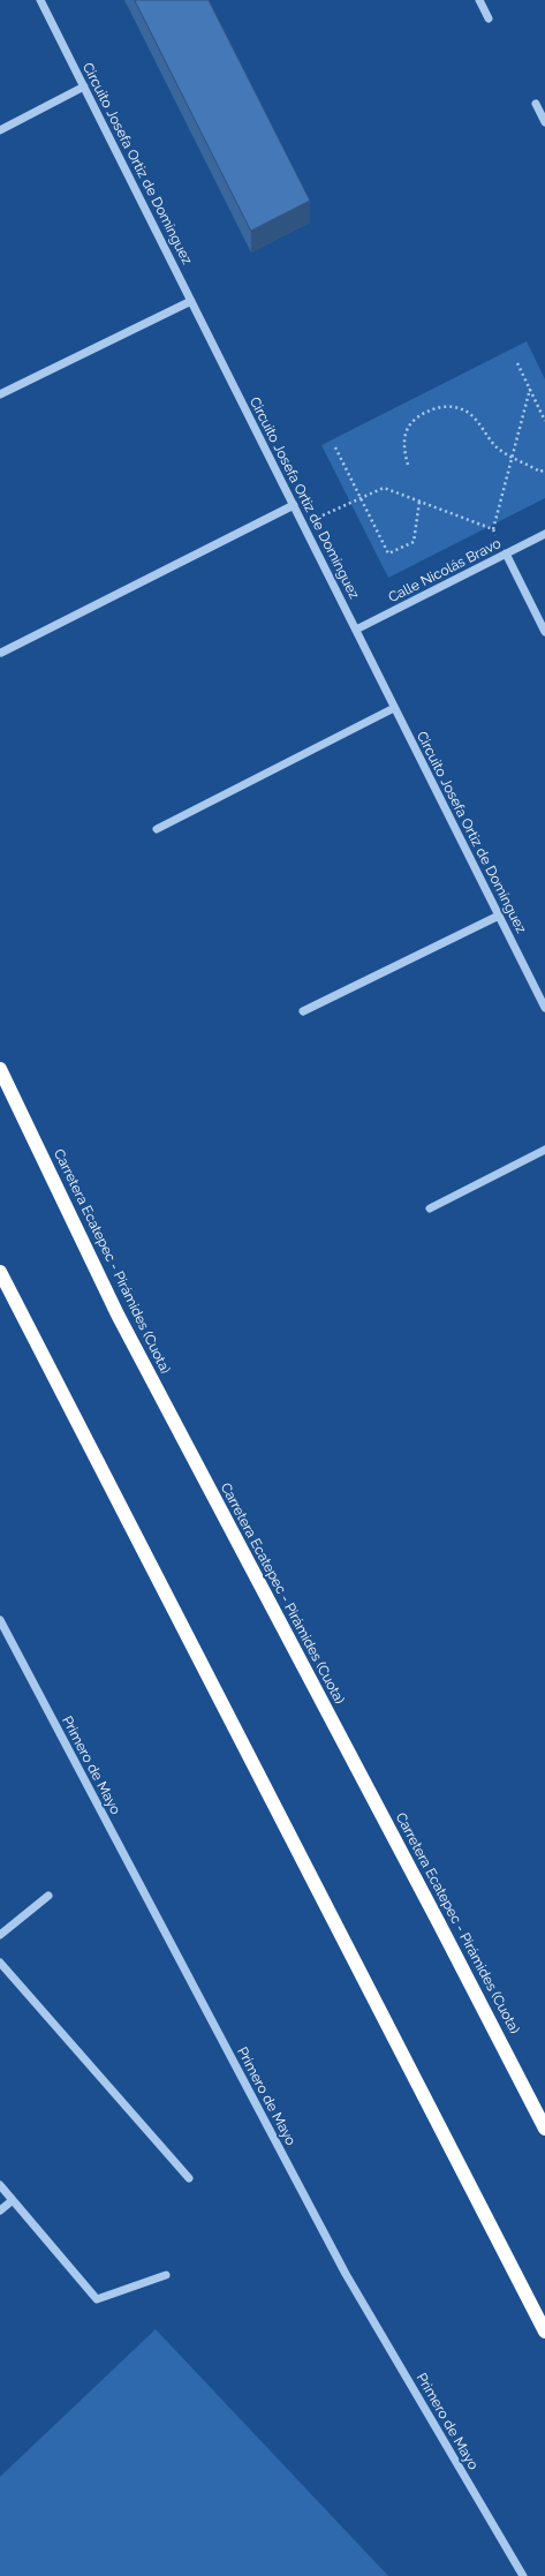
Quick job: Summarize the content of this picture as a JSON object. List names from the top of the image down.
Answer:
{
  "streets": {
    "highway": ["Carretera Ecatepec - Pirámides (Cuota)"],
    "street": ["Circuito Josefa Ortiz de Domínguez", "Calle Nicolás Bravo", "Primero de Mayo"]
  },
  "crossings": [
    ["Circuito Josefa Ortiz de Domínguez", "Calle Nicolás Bravo"]
  ]
}
